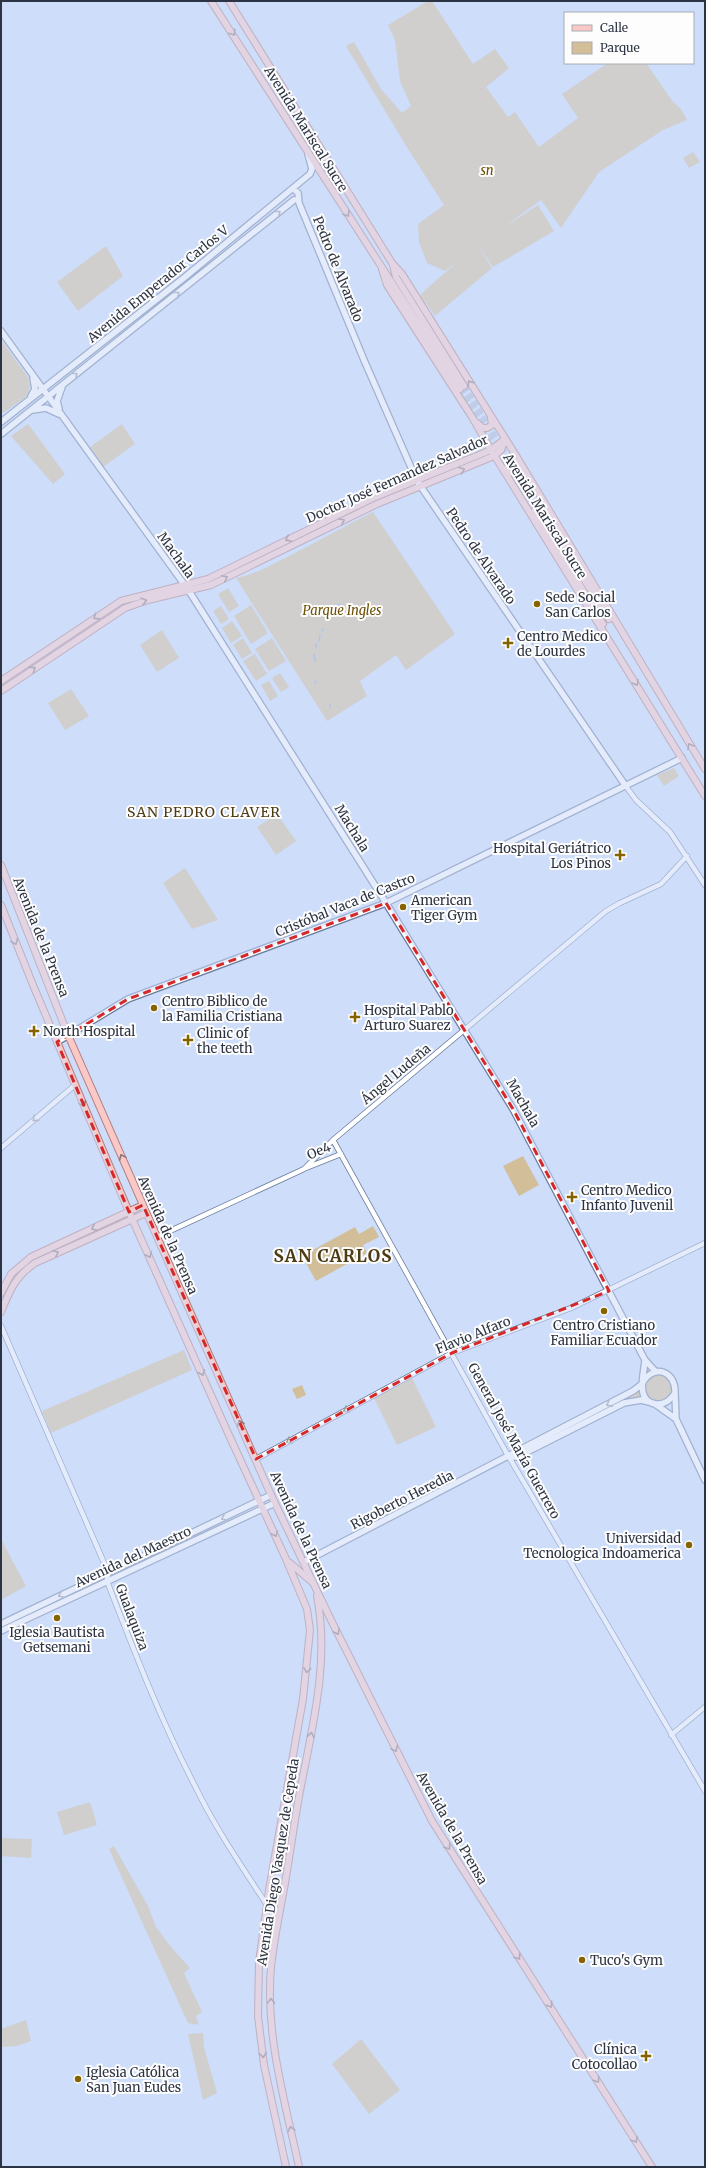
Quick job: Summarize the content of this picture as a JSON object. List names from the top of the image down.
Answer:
{
  "streets": {
    "main road": [
      "Avenida Mariscal Sucre",
      "Pedro de Alvarado",
      "Avenida Emperador Carlos V",
      "Doctor José Fernandez Salvador",
      "Machala",
      "Cristóbal Vaca de Castro",
      "Avenida de la Prensa",
      "Rigoberto Heredia",
      "Avenida del Maestro",
      "Avenida Diego Vasquez de Cepeda"
    ],
    "street": [
      "Ángel Ludeña",
      "Oe4",
      "Flavio Alfaro",
      "General José María Guerrero",
      "Gualaquiza"
    ]
  },
  "crossings": [
    ["Avenida Mariscal Sucre", "Avenida Emperador Carlos V"],
    ["Avenida Mariscal Sucre", "Doctor José Fernandez Salvador"],
    ["Avenida Mariscal Sucre", "Cristóbal Vaca de Castro"],
    ["Pedro de Alvarado", "Avenida Emperador Carlos V"],
    ["Pedro de Alvarado", "Doctor José Fernandez Salvador"],
    ["Pedro de Alvarado", "Cristóbal Vaca de Castro"],
    ["Pedro de Alvarado", "Ángel Ludeña"],
    ["Avenida Emperador Carlos V", "Machala"],
    ["Doctor José Fernandez Salvador", "Machala"],
    ["Machala", "Cristóbal Vaca de Castro"],
    ["Machala", "Ángel Ludeña"],
    ["Machala", "Flavio Alfaro"],
    ["Machala", "Rigoberto Heredia"],
    ["Cristóbal Vaca de Castro", "Avenida de la Prensa"],
    ["Avenida de la Prensa", "Ángel Ludeña"],
    ["Avenida de la Prensa", "Flavio Alfaro"],
    ["Avenida de la Prensa", "Rigoberto Heredia"],
    ["Avenida de la Prensa", "Avenida del Maestro"],
    ["Avenida de la Prensa", "Avenida Diego Vasquez de Cepeda"],
    ["Ángel Ludeña", "Oe4"],
    ["Ángel Ludeña", "General José María Guerrero"],
    ["Oe4", "General José María Guerrero"],
    ["Flavio Alfaro", "General José María Guerrero"],
    ["General José María Guerrero", "Rigoberto Heredia"],
    ["Avenida del Maestro", "Gualaquiza"],
    ["Gualaquiza", "Avenida Diego Vasquez de Cepeda"]
  ],
  "one_way": ["Flavio Alfaro"],
  "districts": ["SAN PEDRO CLAVER", "SAN CARLOS"],
  "parks": ["sn", "Parque Ingles"],
  "places": {
    "other": [
      "Sede Social San Carlos",
      "American Tiger Gym",
      "Centro Biblico de la Familia Cristiana",
      "Centro Cristiano Familiar Ecuador",
      "Universidad Tecnologica Indoamerica",
      "Iglesia Bautista Getsemani",
      "Tuco's Gym",
      "Iglesia Católica San Juan Eudes"
    ],
    "health": [
      "Centro Medico de Lourdes",
      "Hospital Geriátrico Los Pinos",
      "Hospital Pablo Arturo Suarez",
      "North Hospital",
      "Clinic of the teeth",
      "Centro Medico Infanto Juvenil",
      "Clínica Cotocollao"
    ]
  },
  "legend": ["Calle", "Parque"]
}
